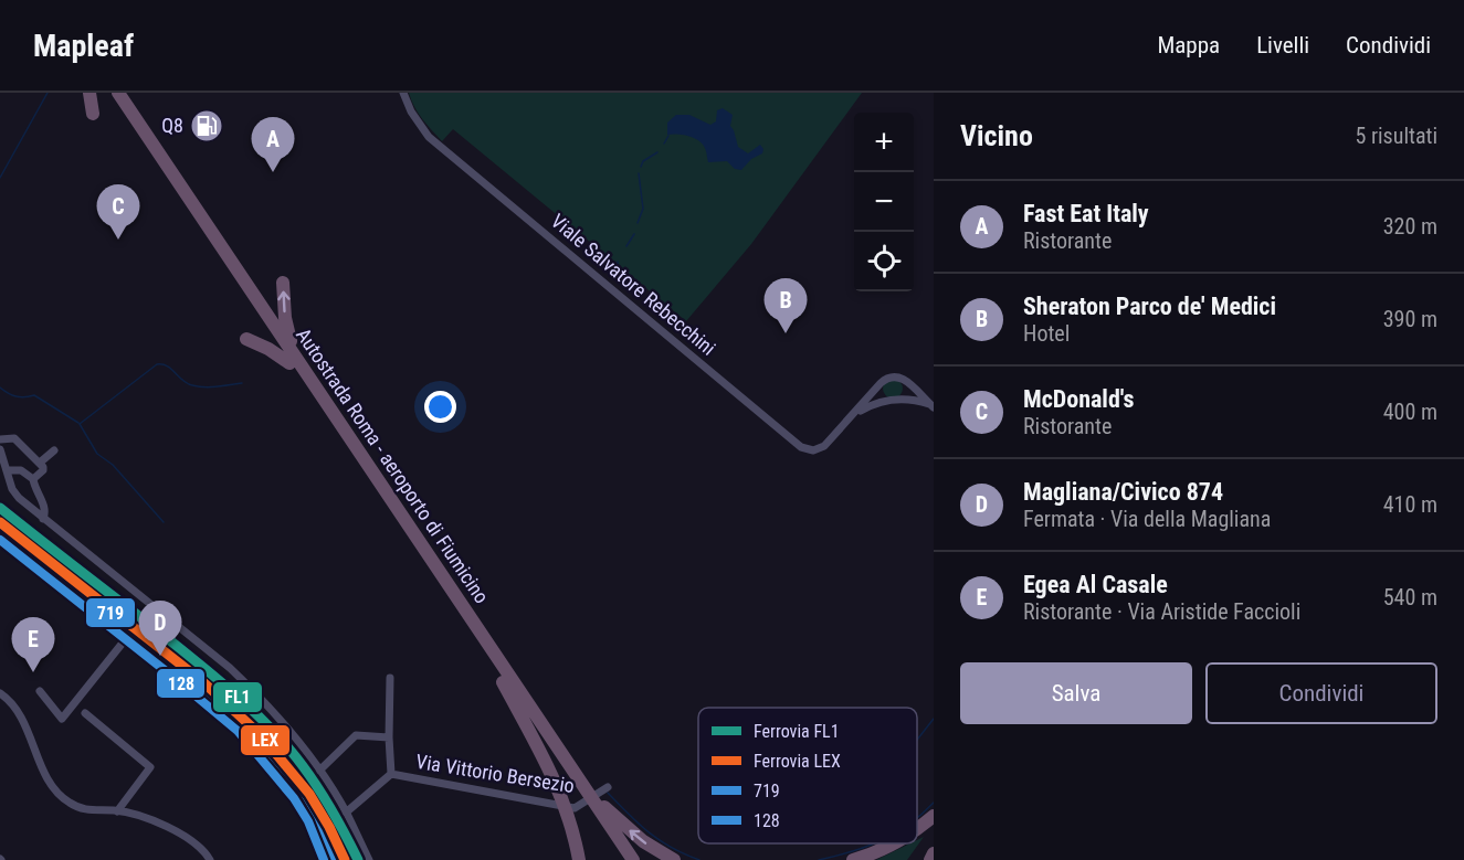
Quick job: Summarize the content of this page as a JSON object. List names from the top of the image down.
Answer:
{
  "streets": {
    "highway": ["Autostrada Roma - aeroporto di Fiumicino"],
    "street": ["Viale Salvatore Rebecchini", "Via Vittorio Bersezio"]
  },
  "places": {
    "fuel station": ["Q8"]
  },
  "lines": [
    "rail line FL1",
    "rail line LEX",
    "transit line 719",
    "transit line 128"
  ],
  "legend": [
    "Ferrovia FL1",
    "Ferrovia LEX",
    "719",
    "128"
  ],
  "page": {
    "header": "Mapleaf",
    "nav": ["Mappa", "Livelli", "Condividi"],
    "heading": ["Vicino", "5 risultati"],
    "map_buttons": ["+", "−"],
    "pins": [
      "A",
      "C",
      "B",
      "D",
      "E"
    ],
    "list": [
      {
        "mark": "A",
        "name": "Fast Eat Italy",
        "note": "Ristorante",
        "value": "320 m"
      },
      {
        "mark": "B",
        "name": "Sheraton Parco de' Medici",
        "note": "Hotel",
        "value": "390 m"
      },
      {
        "mark": "C",
        "name": "McDonald's",
        "note": "Ristorante",
        "value": "400 m"
      },
      {
        "mark": "D",
        "name": "Magliana/Civico 874",
        "note": "Fermata · Via della Magliana",
        "value": "410 m"
      },
      {
        "mark": "E",
        "name": "Egea Al Casale",
        "note": "Ristorante · Via Aristide Faccioli",
        "value": "540 m"
      }
    ],
    "buttons": ["Salva", "Condividi"]
  }
}
